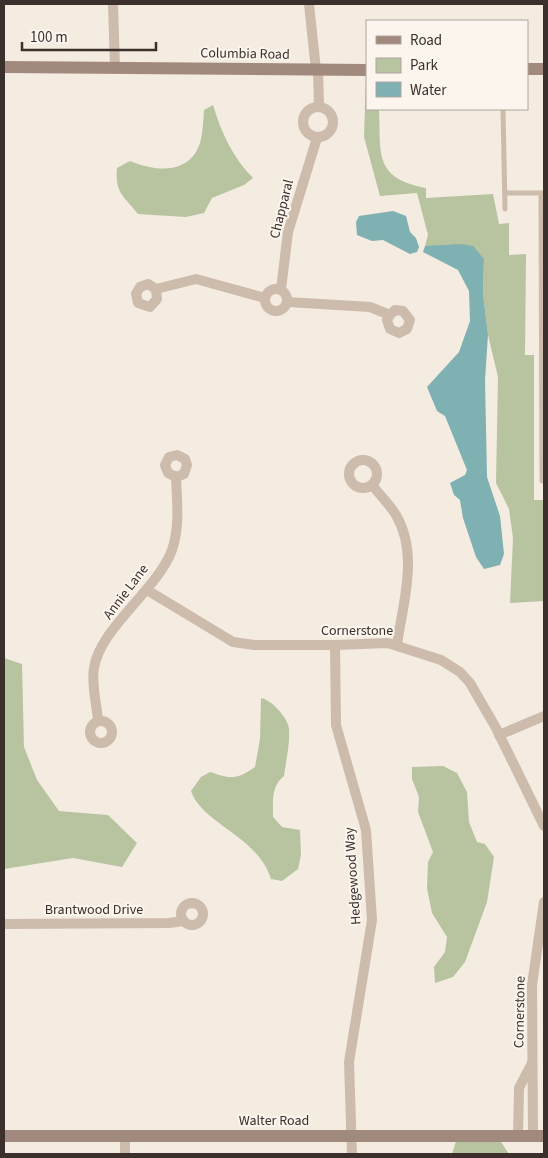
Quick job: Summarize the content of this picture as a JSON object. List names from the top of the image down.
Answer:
{
  "streets": {
    "street": [
      "Columbia Road",
      "Chapparal",
      "Annie Lane",
      "Cornerstone",
      "Hedgewood Way",
      "Brantwood Drive",
      "Walter Road"
    ]
  },
  "crossings": [
    ["Annie Lane", "Cornerstone"],
    ["Cornerstone", "Hedgewood Way"],
    ["Cornerstone", "Walter Road"],
    ["Hedgewood Way", "Walter Road"]
  ],
  "legend": ["Road", "Park", "Water"],
  "scale_bar": "100 m"
}
